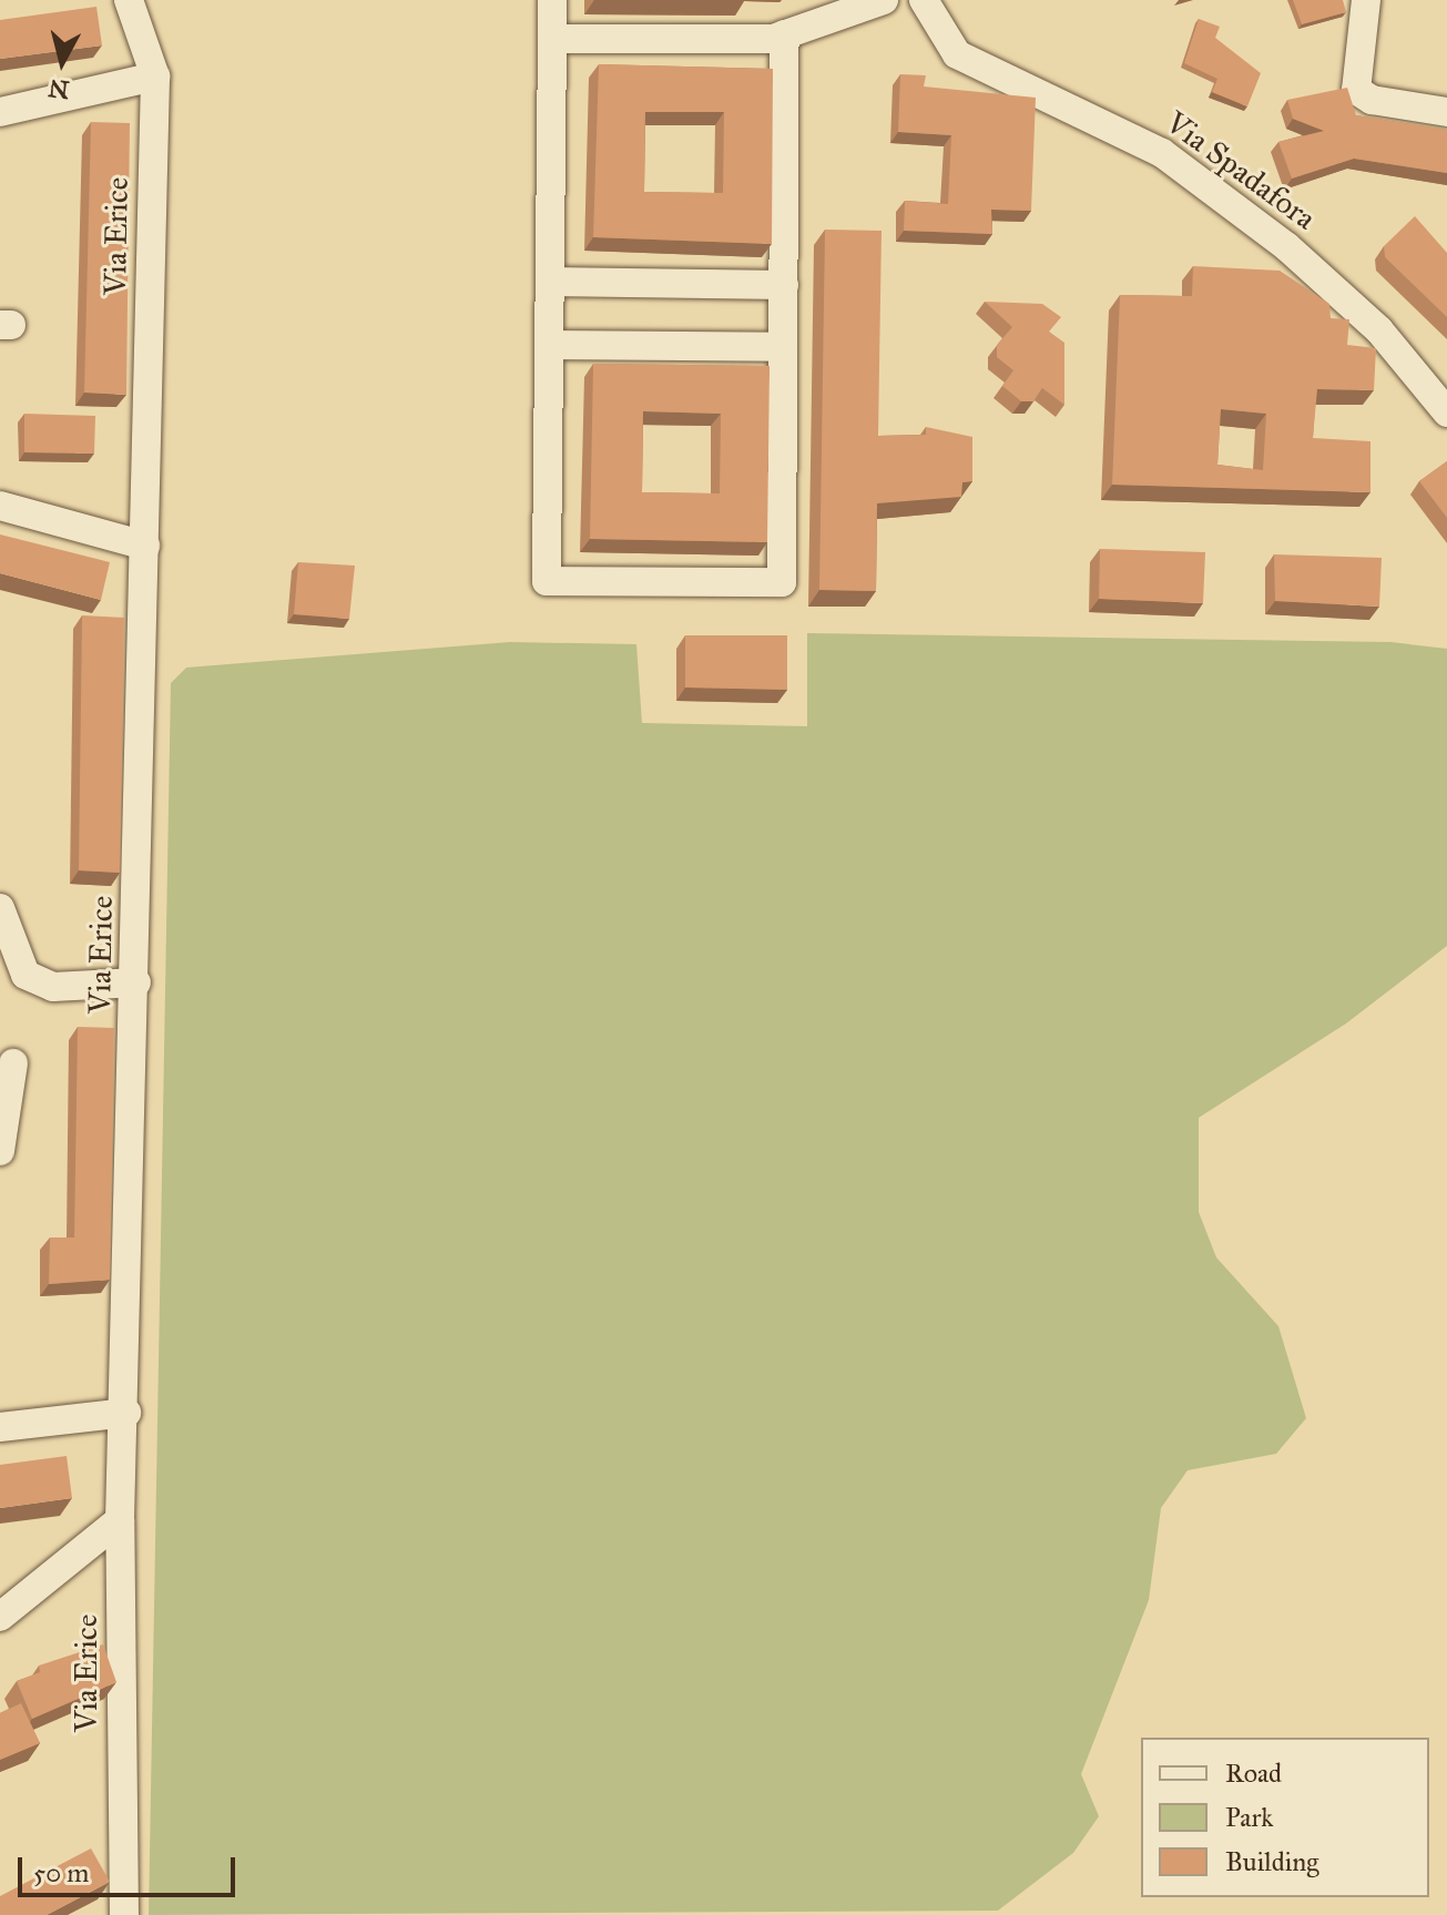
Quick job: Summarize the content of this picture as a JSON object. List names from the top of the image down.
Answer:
{
  "streets": {
    "street": ["Via Spadafora", "Via Erice"]
  },
  "legend": ["Road", "Park", "Building"],
  "scale_bar": "50 m",
  "north": "bottom"
}
